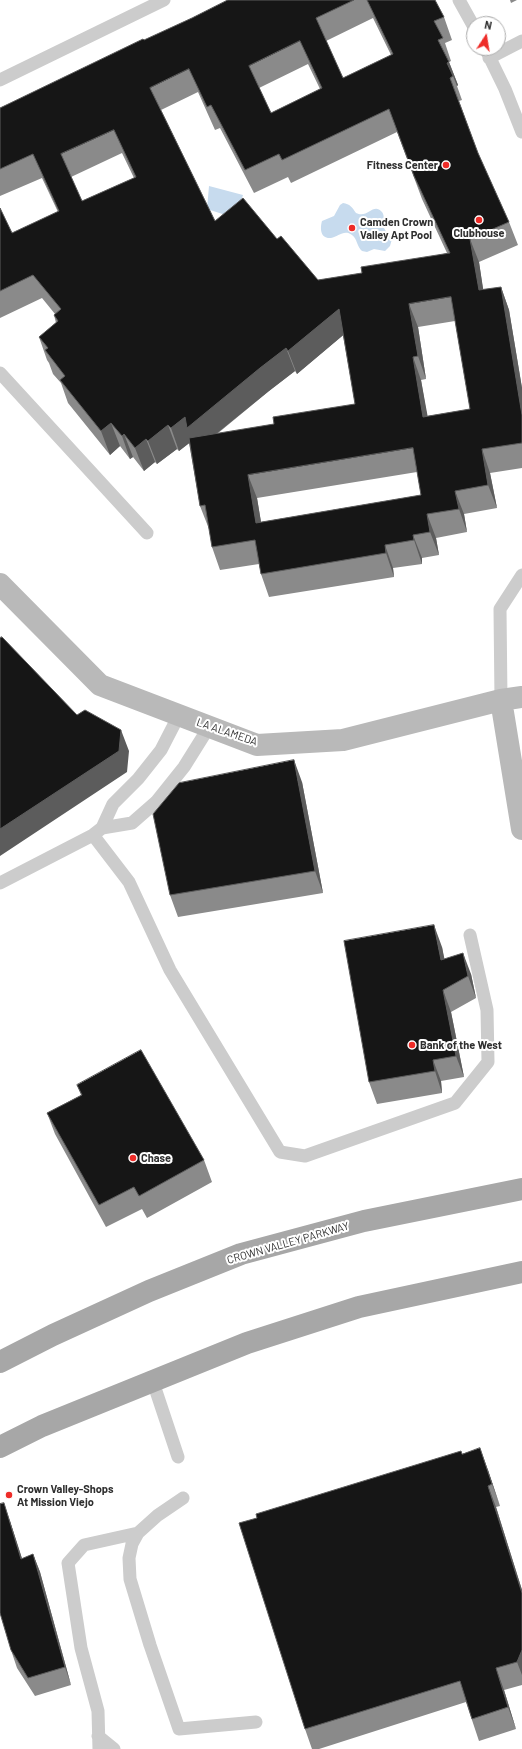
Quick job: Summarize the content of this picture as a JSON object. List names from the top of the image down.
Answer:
{
  "streets": {
    "main road": ["CROWN VALLEY PARKWAY"],
    "street": ["LA ALAMEDA"]
  },
  "places": [
    "Fitness Center",
    "Clubhouse",
    "Camden Crown Valley Apt Pool",
    "Bank of the West",
    "Chase",
    "Crown Valley-Shops At Mission Viejo"
  ],
  "north": "top"
}
